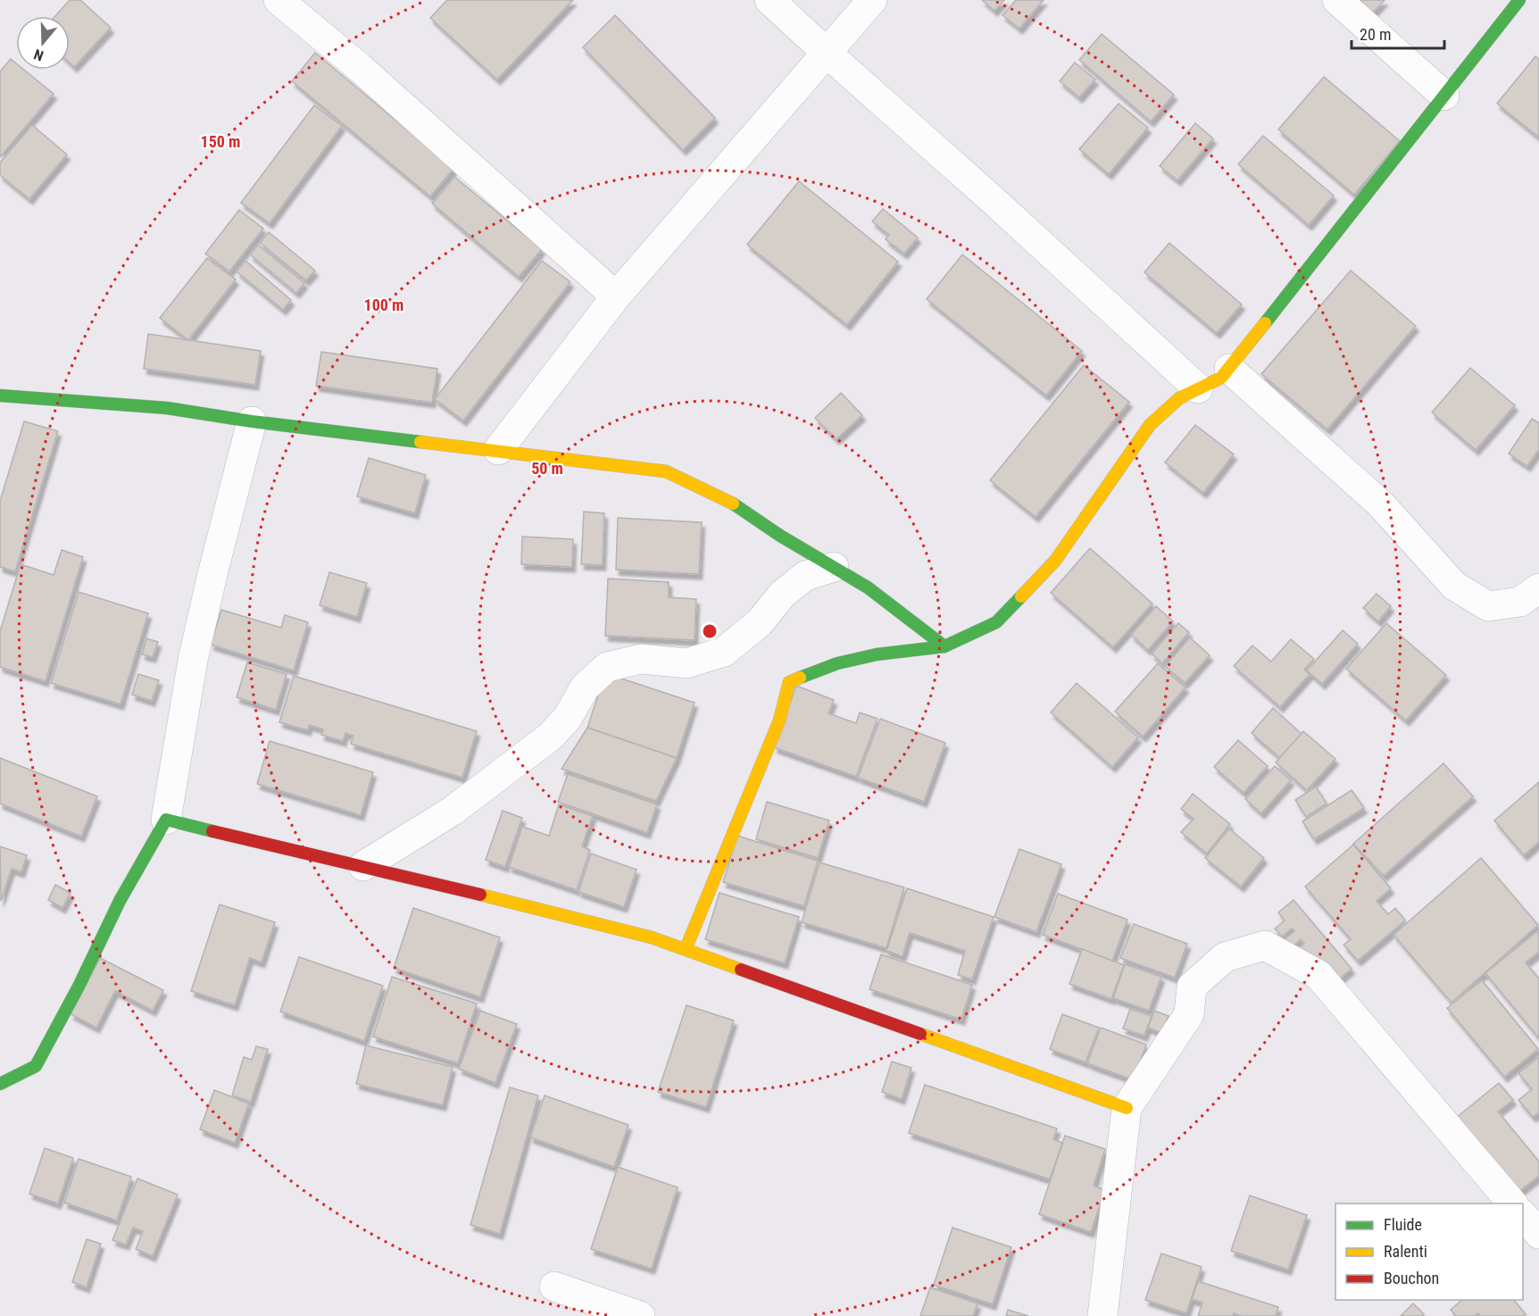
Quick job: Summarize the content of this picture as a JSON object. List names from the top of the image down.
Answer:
{
  "legend": ["Fluide", "Ralenti", "Bouchon"],
  "scale_bar": "20 m",
  "north": "bottom",
  "rings": ["150 m", "100 m", "50 m"]
}
